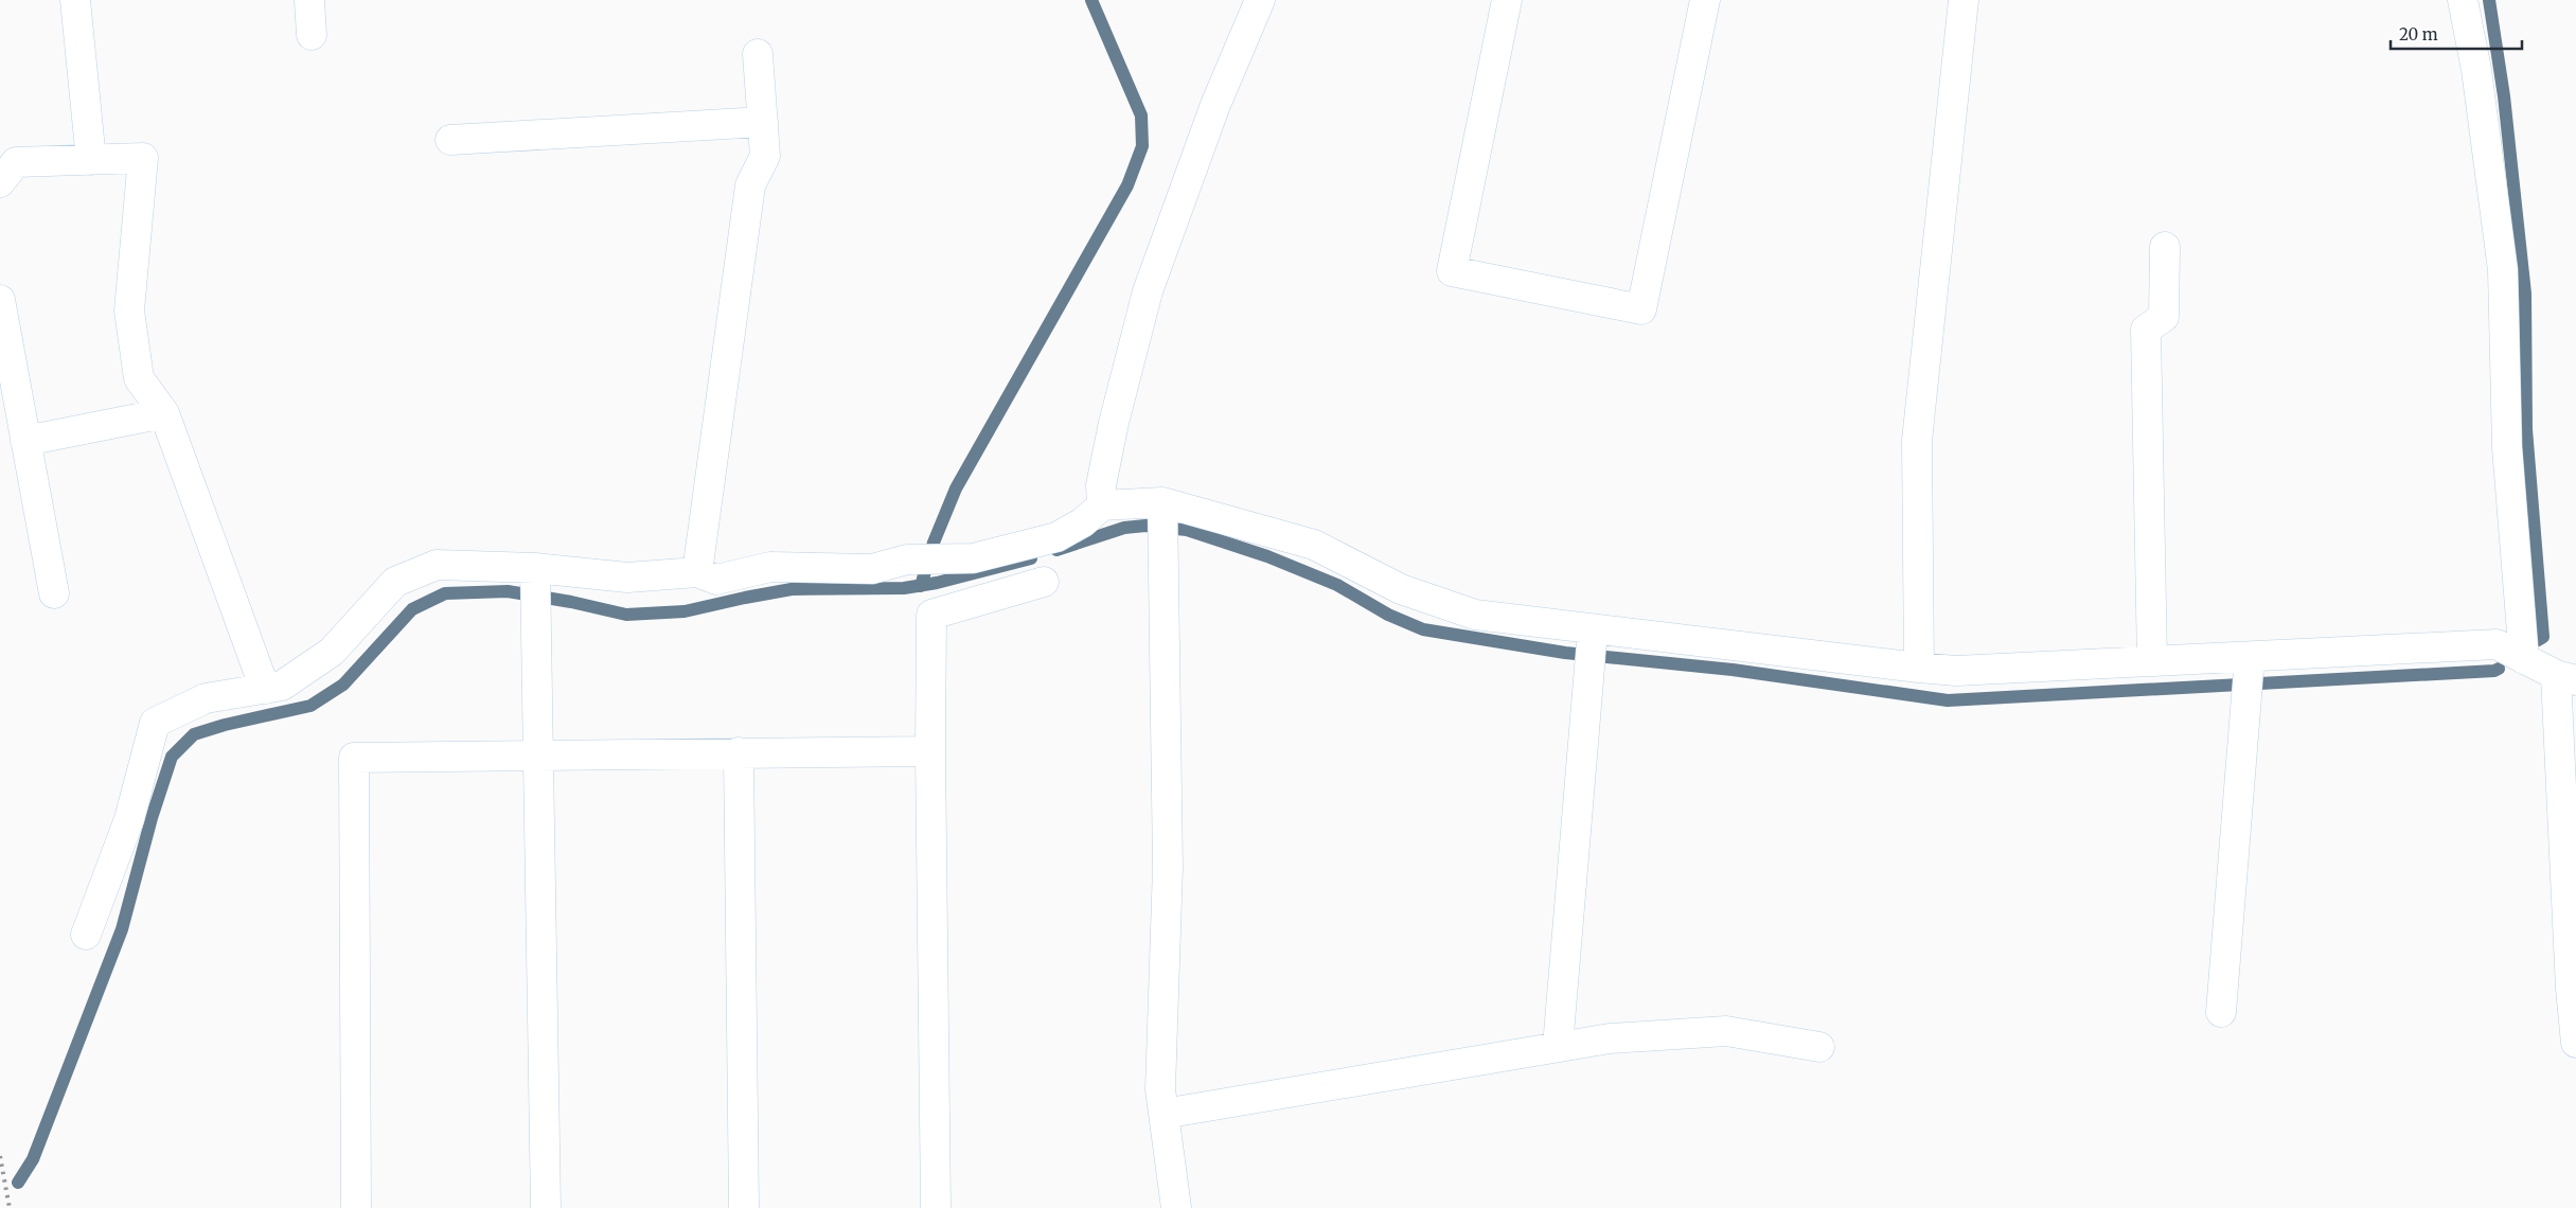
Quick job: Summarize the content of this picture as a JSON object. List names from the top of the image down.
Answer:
{
  "scale_bar": "20 m"
}
